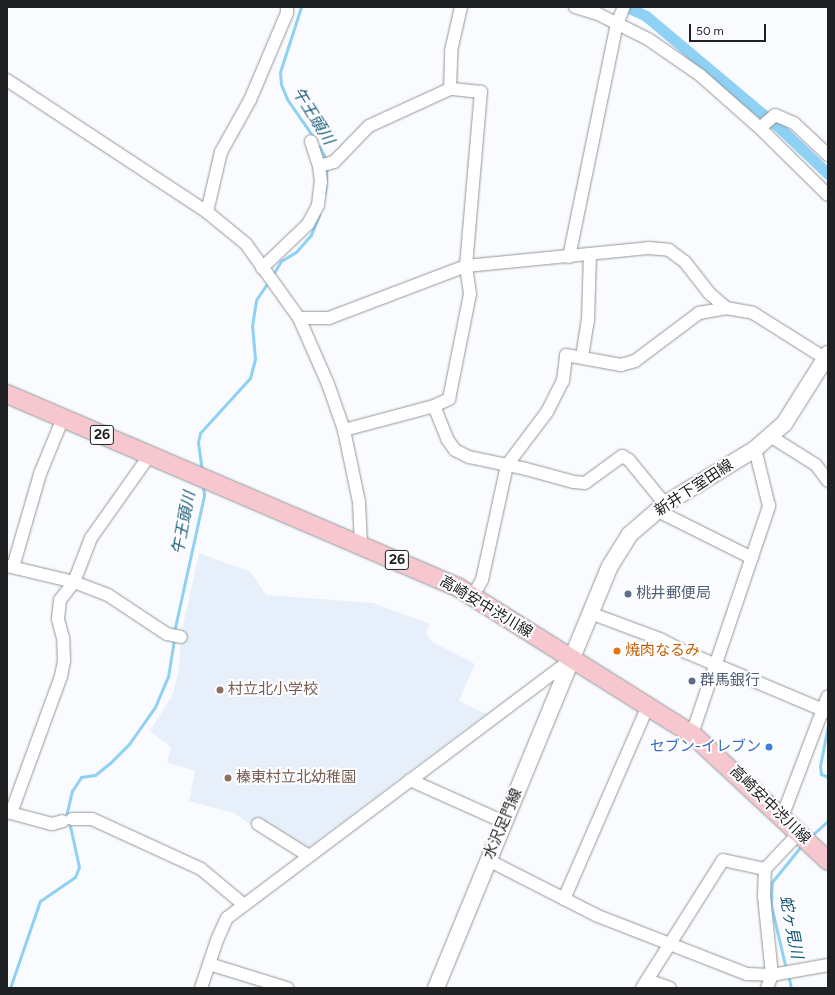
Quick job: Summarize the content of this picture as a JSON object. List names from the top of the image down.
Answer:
{
  "streets": {
    "main road": [
      "26",
      "新井下室田線",
      "高崎安中渋川線",
      "水沢足門線"
    ]
  },
  "crossings": [
    ["新井下室田線", "高崎安中渋川線"],
    ["新井下室田線", "水沢足門線"],
    ["高崎安中渋川線", "水沢足門線"]
  ],
  "water": ["午王頭川", "蛇ヶ見川"],
  "places": [
    "桃井郵便局",
    "焼肉なるみ",
    "群馬銀行",
    "村立北小学校",
    "セブン-イレブン",
    "榛東村立北幼稚園"
  ],
  "scale_bar": "50 m"
}
